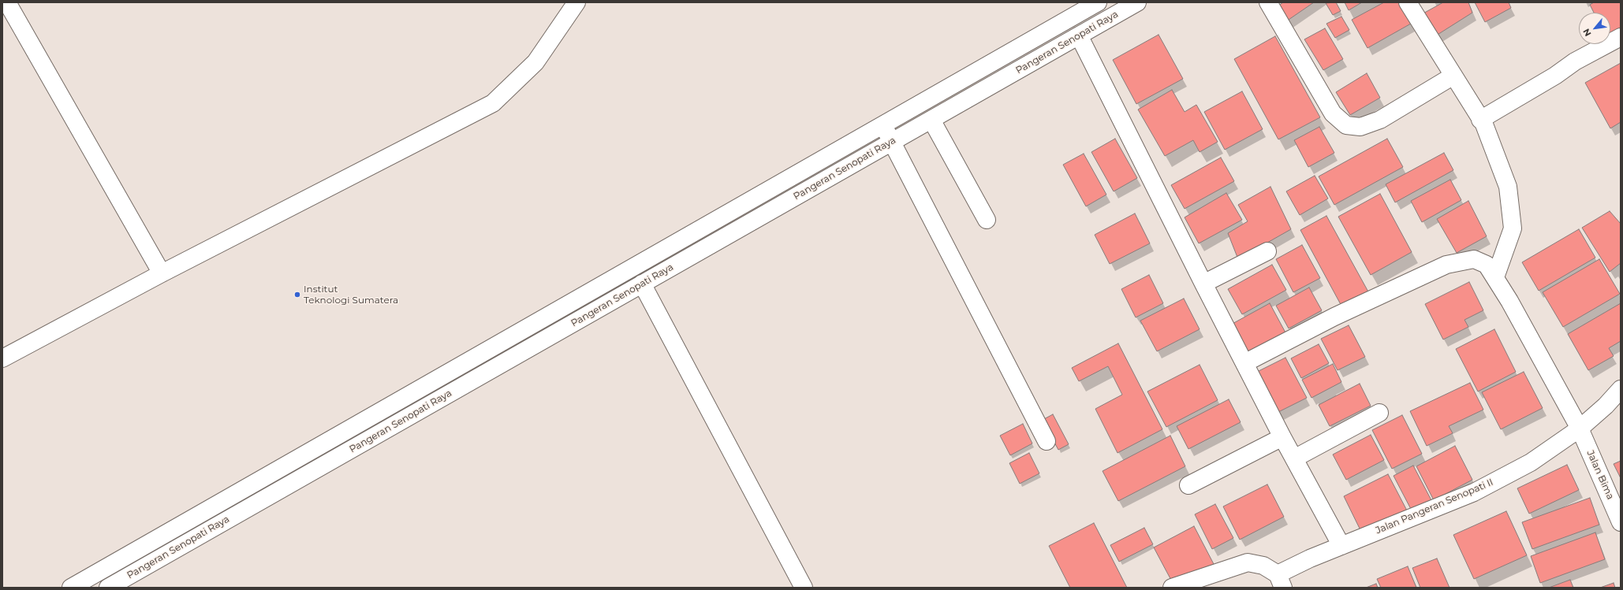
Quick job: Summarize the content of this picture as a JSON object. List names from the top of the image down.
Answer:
{
  "streets": {
    "street": ["Pangeran Senopati Raya", "Jalan Bima", "Jalan Pangeran Senopati II"]
  },
  "crossings": [
    ["Jalan Bima", "Jalan Pangeran Senopati II"]
  ],
  "places": ["Institut Teknologi Sumatera"],
  "north": "bottom left"
}
